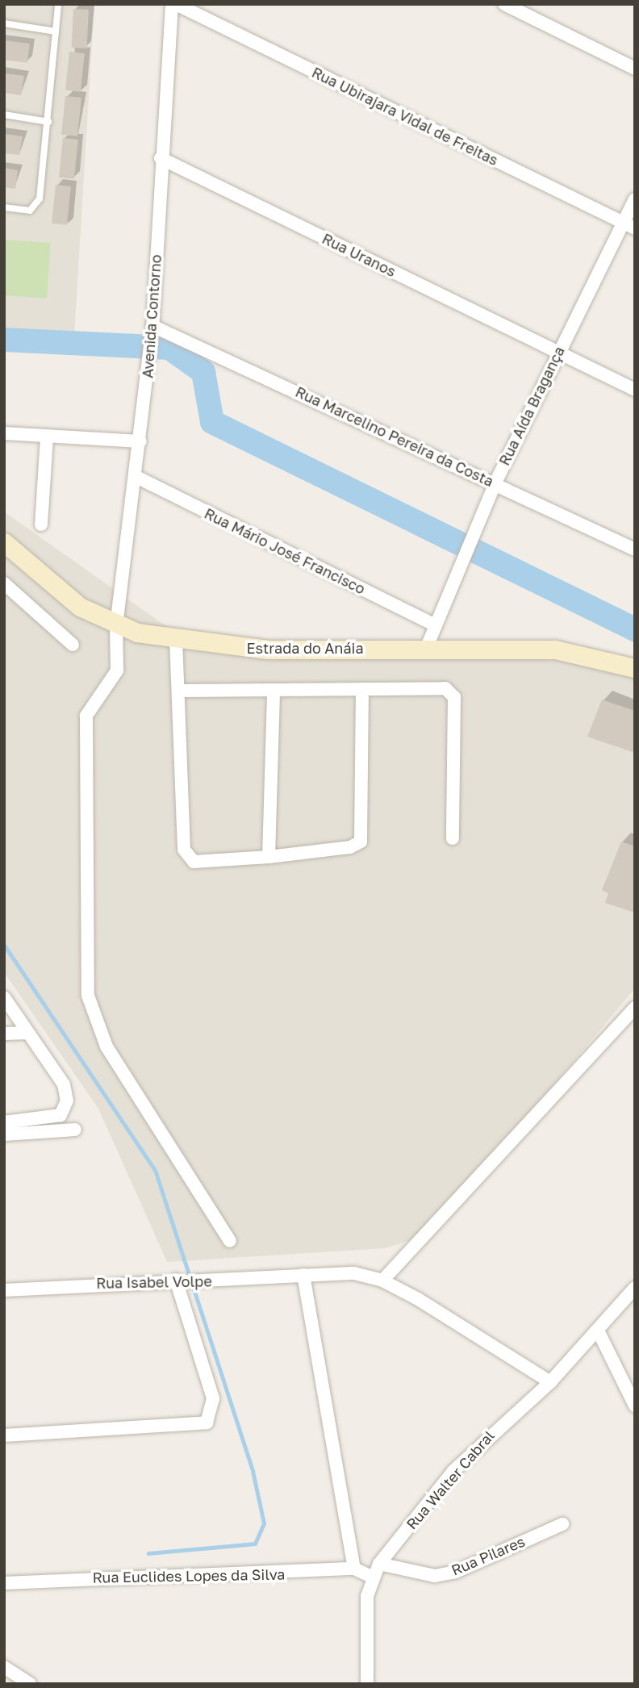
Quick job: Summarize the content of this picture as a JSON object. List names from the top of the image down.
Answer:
{
  "streets": {
    "street": [
      "Rua Ubirajara Vidal de Freitas",
      "Rua Uranos",
      "Avenida Contorno",
      "Rua Aída Bragança",
      "Rua Marcelino Pereira da Costa",
      "Rua Mário José Francisco",
      "Estrada do Anáia",
      "Rua Isabel Volpe",
      "Rua Walter Cabral",
      "Rua Pilares",
      "Rua Euclides Lopes da Silva"
    ]
  },
  "crossings": [
    ["Rua Ubirajara Vidal de Freitas", "Avenida Contorno"],
    ["Rua Ubirajara Vidal de Freitas", "Rua Aída Bragança"],
    ["Rua Uranos", "Avenida Contorno"],
    ["Rua Uranos", "Rua Aída Bragança"],
    ["Avenida Contorno", "Rua Marcelino Pereira da Costa"],
    ["Avenida Contorno", "Rua Mário José Francisco"],
    ["Avenida Contorno", "Estrada do Anáia"],
    ["Rua Aída Bragança", "Rua Marcelino Pereira da Costa"],
    ["Rua Aída Bragança", "Rua Mário José Francisco"],
    ["Rua Aída Bragança", "Estrada do Anáia"],
    ["Rua Isabel Volpe", "Rua Walter Cabral"],
    ["Rua Walter Cabral", "Rua Pilares"],
    ["Rua Walter Cabral", "Rua Euclides Lopes da Silva"]
  ]
}
